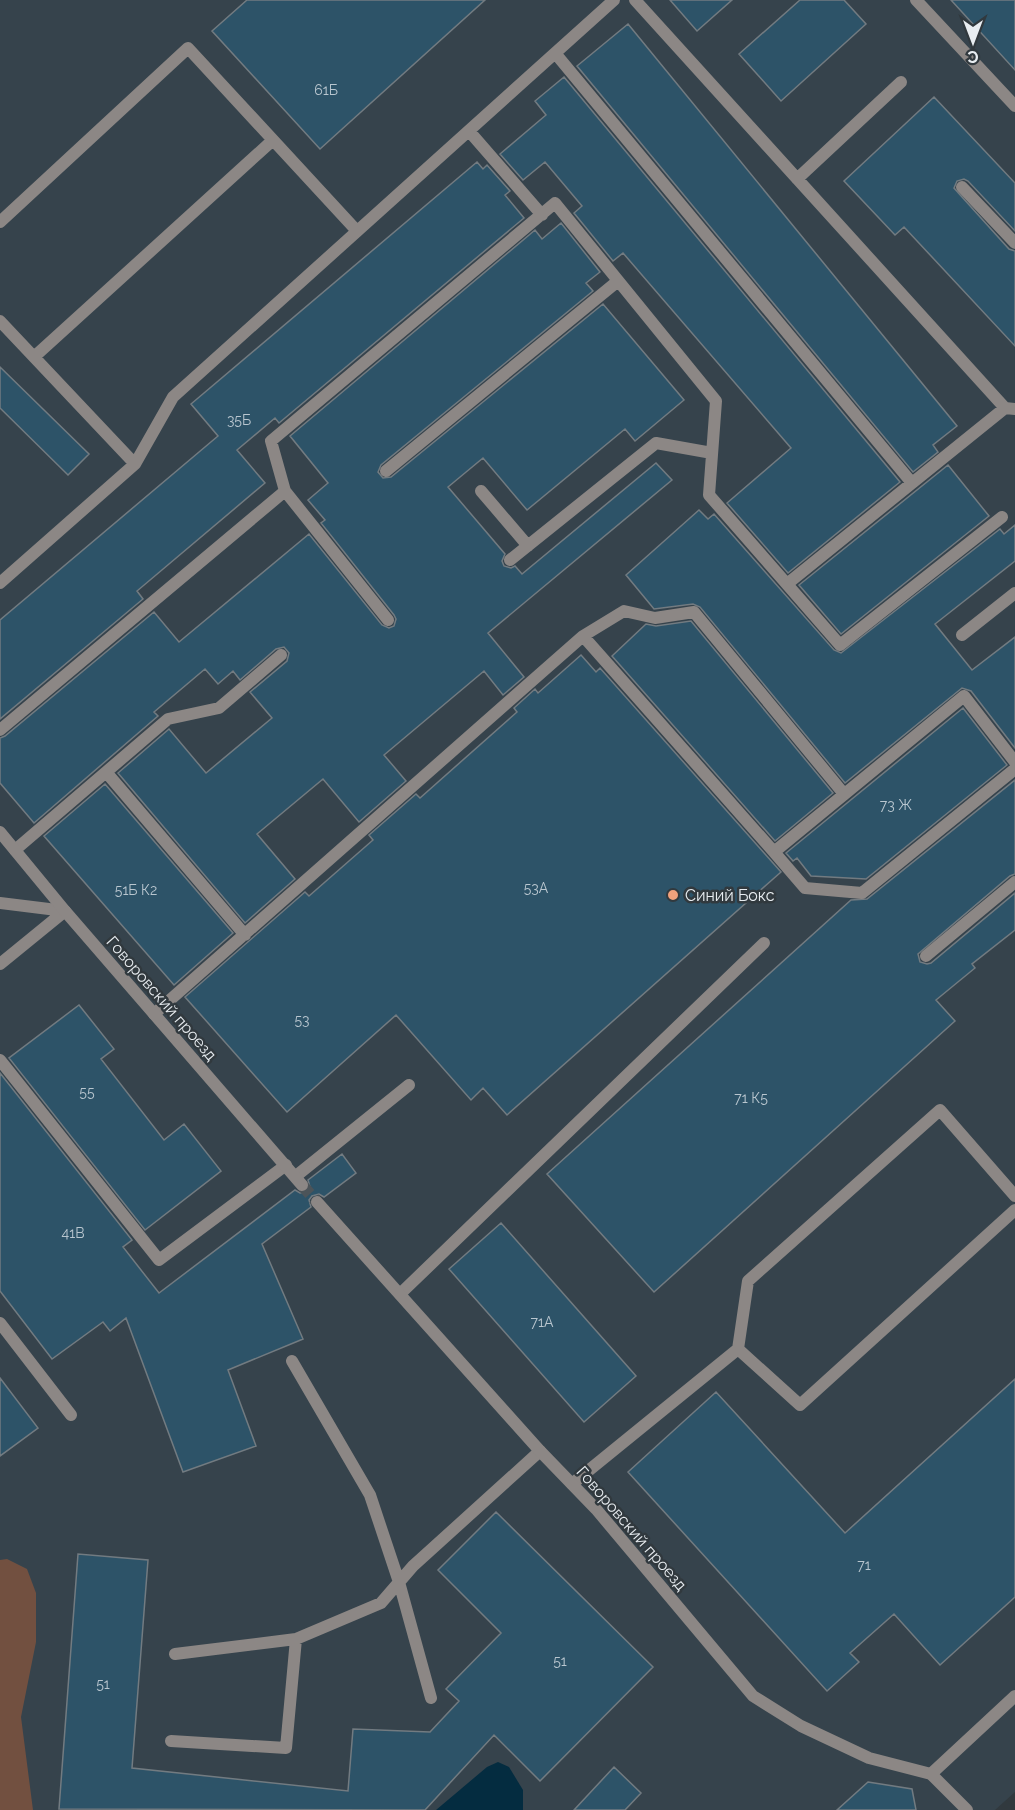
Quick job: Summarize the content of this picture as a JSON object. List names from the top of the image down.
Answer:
{
  "streets": {
    "street": ["Говоровский проезд"]
  },
  "places": ["Синий Бокс"],
  "house_numbers": [
    "61Б",
    "35Б",
    "73 Ж",
    "53А",
    "51Б К2",
    "53",
    "55",
    "71 К5",
    "41В",
    "71А",
    "71",
    "51",
    "51"
  ],
  "north": "bottom"
}
